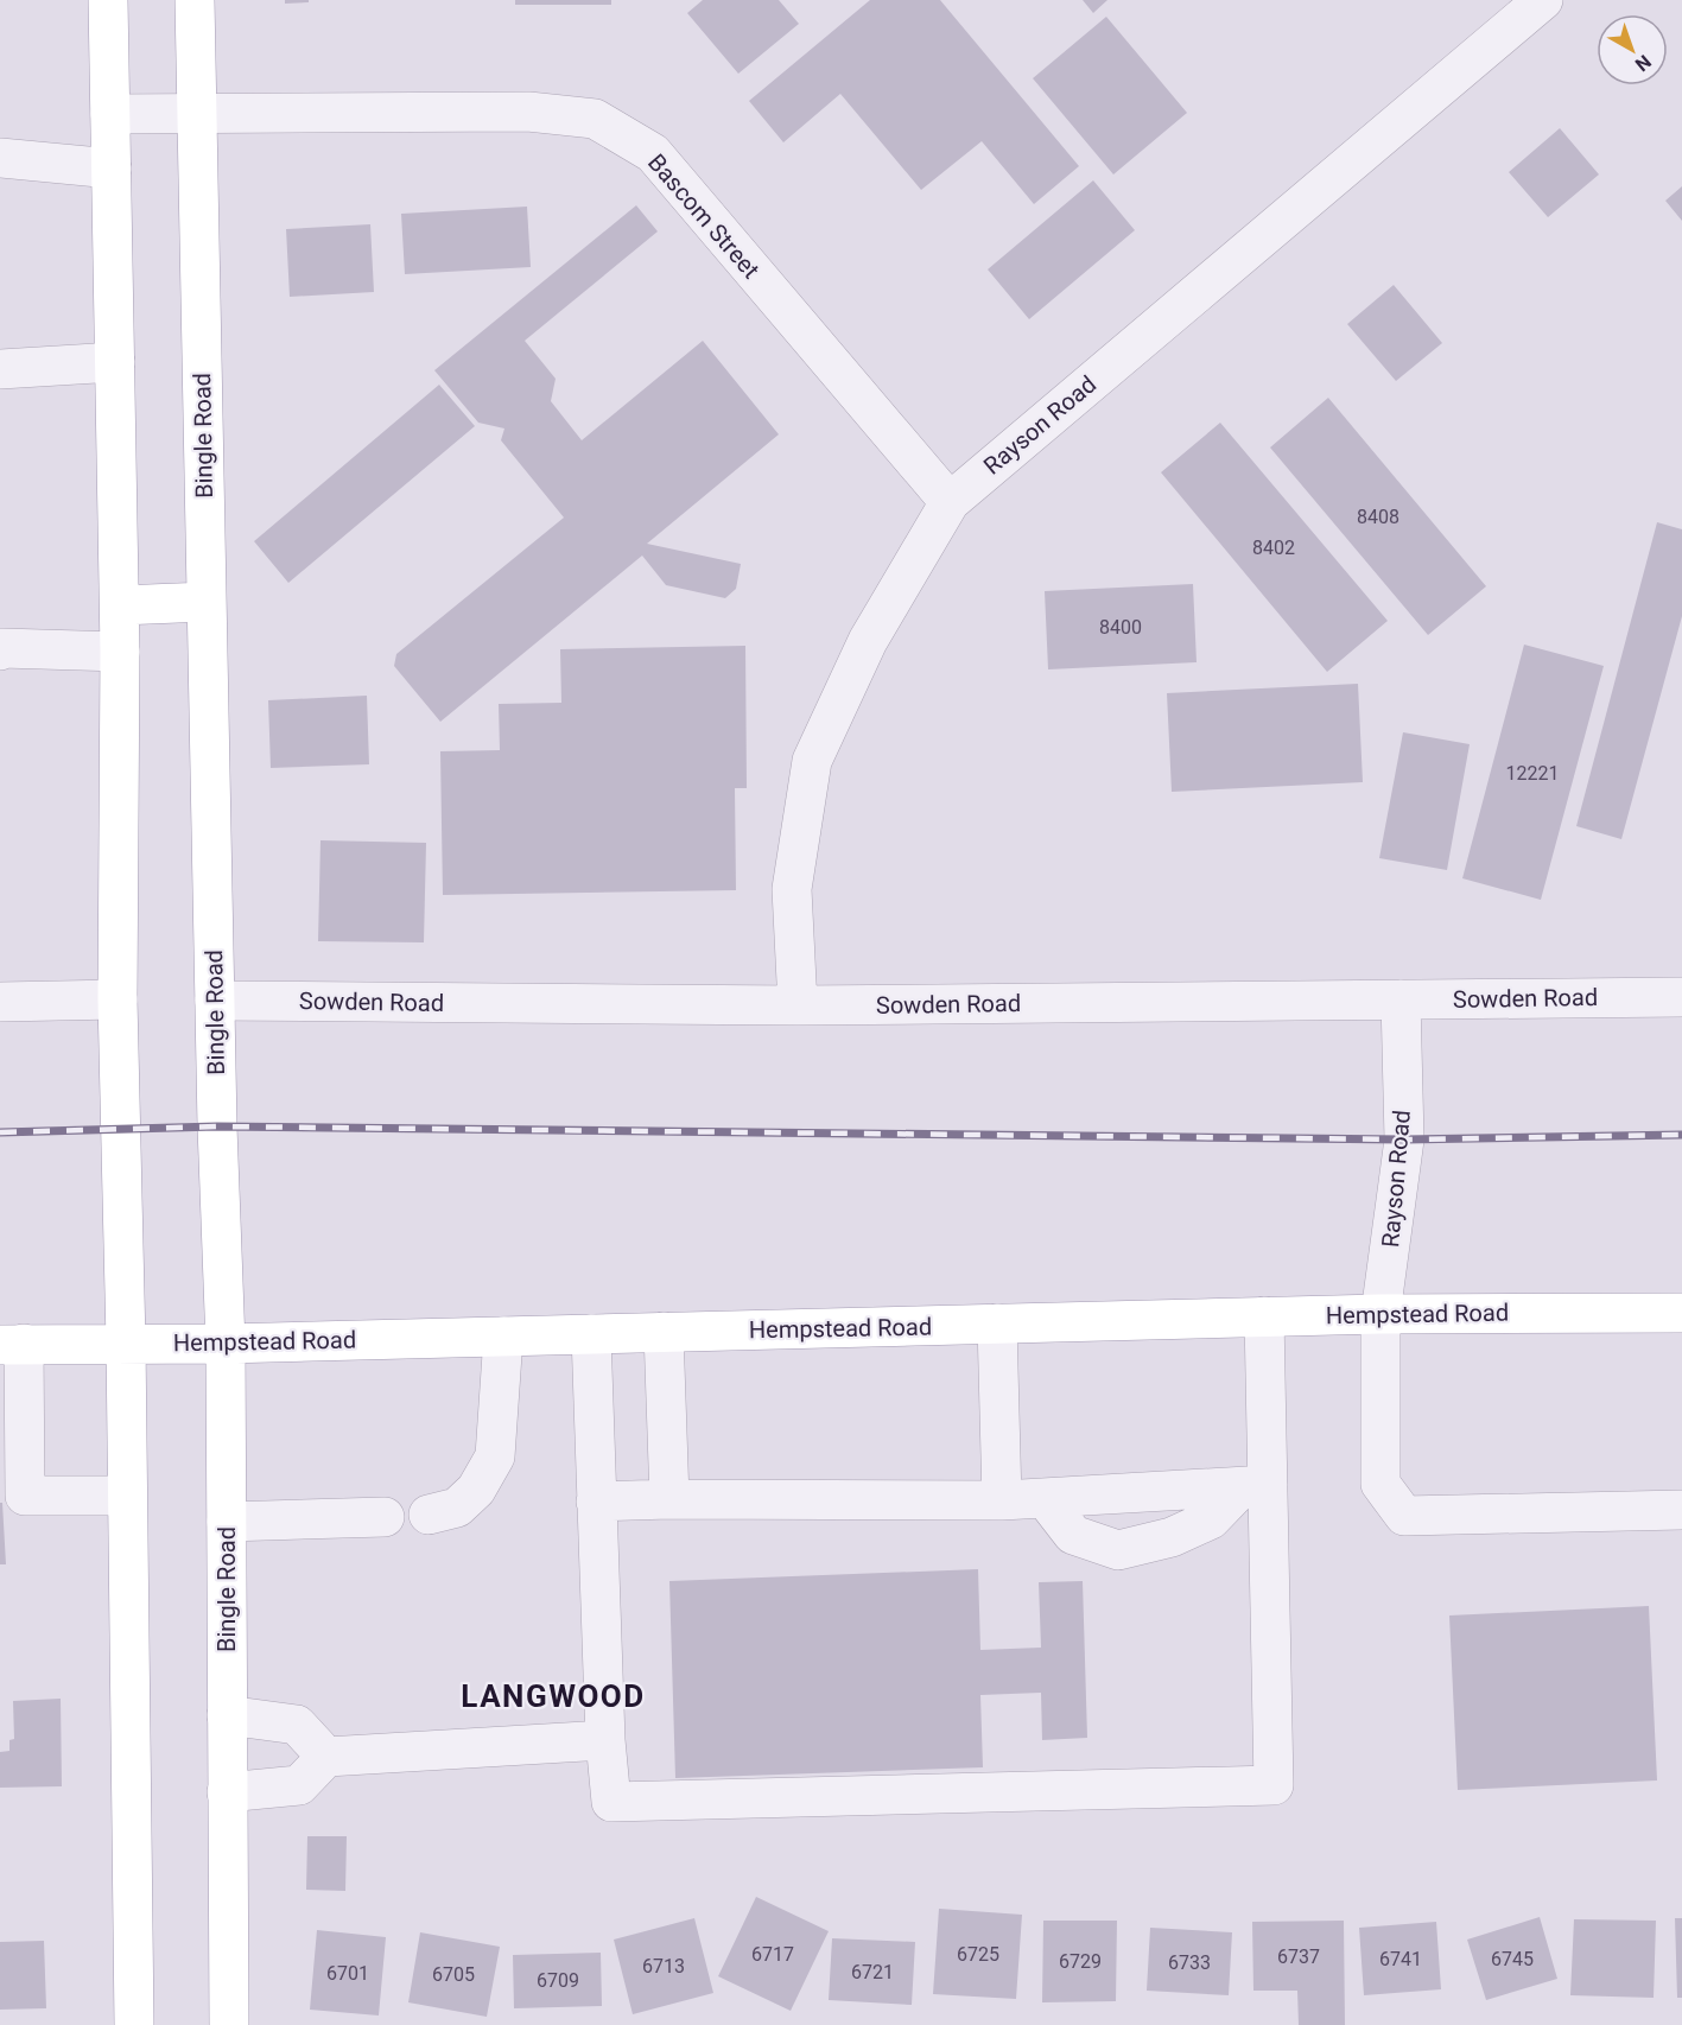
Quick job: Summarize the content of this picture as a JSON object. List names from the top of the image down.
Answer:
{
  "streets": {
    "main road": ["Bingle Road", "Hempstead Road"],
    "street": ["Bascom Street", "Rayson Road", "Sowden Road"]
  },
  "crossings": [
    ["Bascom Street", "Rayson Road"],
    ["Bascom Street", "Bingle Road"],
    ["Rayson Road", "Sowden Road"],
    ["Rayson Road", "Hempstead Road"],
    ["Bingle Road", "Sowden Road"],
    ["Bingle Road", "Hempstead Road"]
  ],
  "districts": ["LANGWOOD"],
  "house_numbers": [
    "8408",
    "8402",
    "8400",
    "12221",
    "6717",
    "6725",
    "6737",
    "6741",
    "6745",
    "6729",
    "6733",
    "6713",
    "6721",
    "6701",
    "6705",
    "6709"
  ],
  "north": "bottom right"
}
